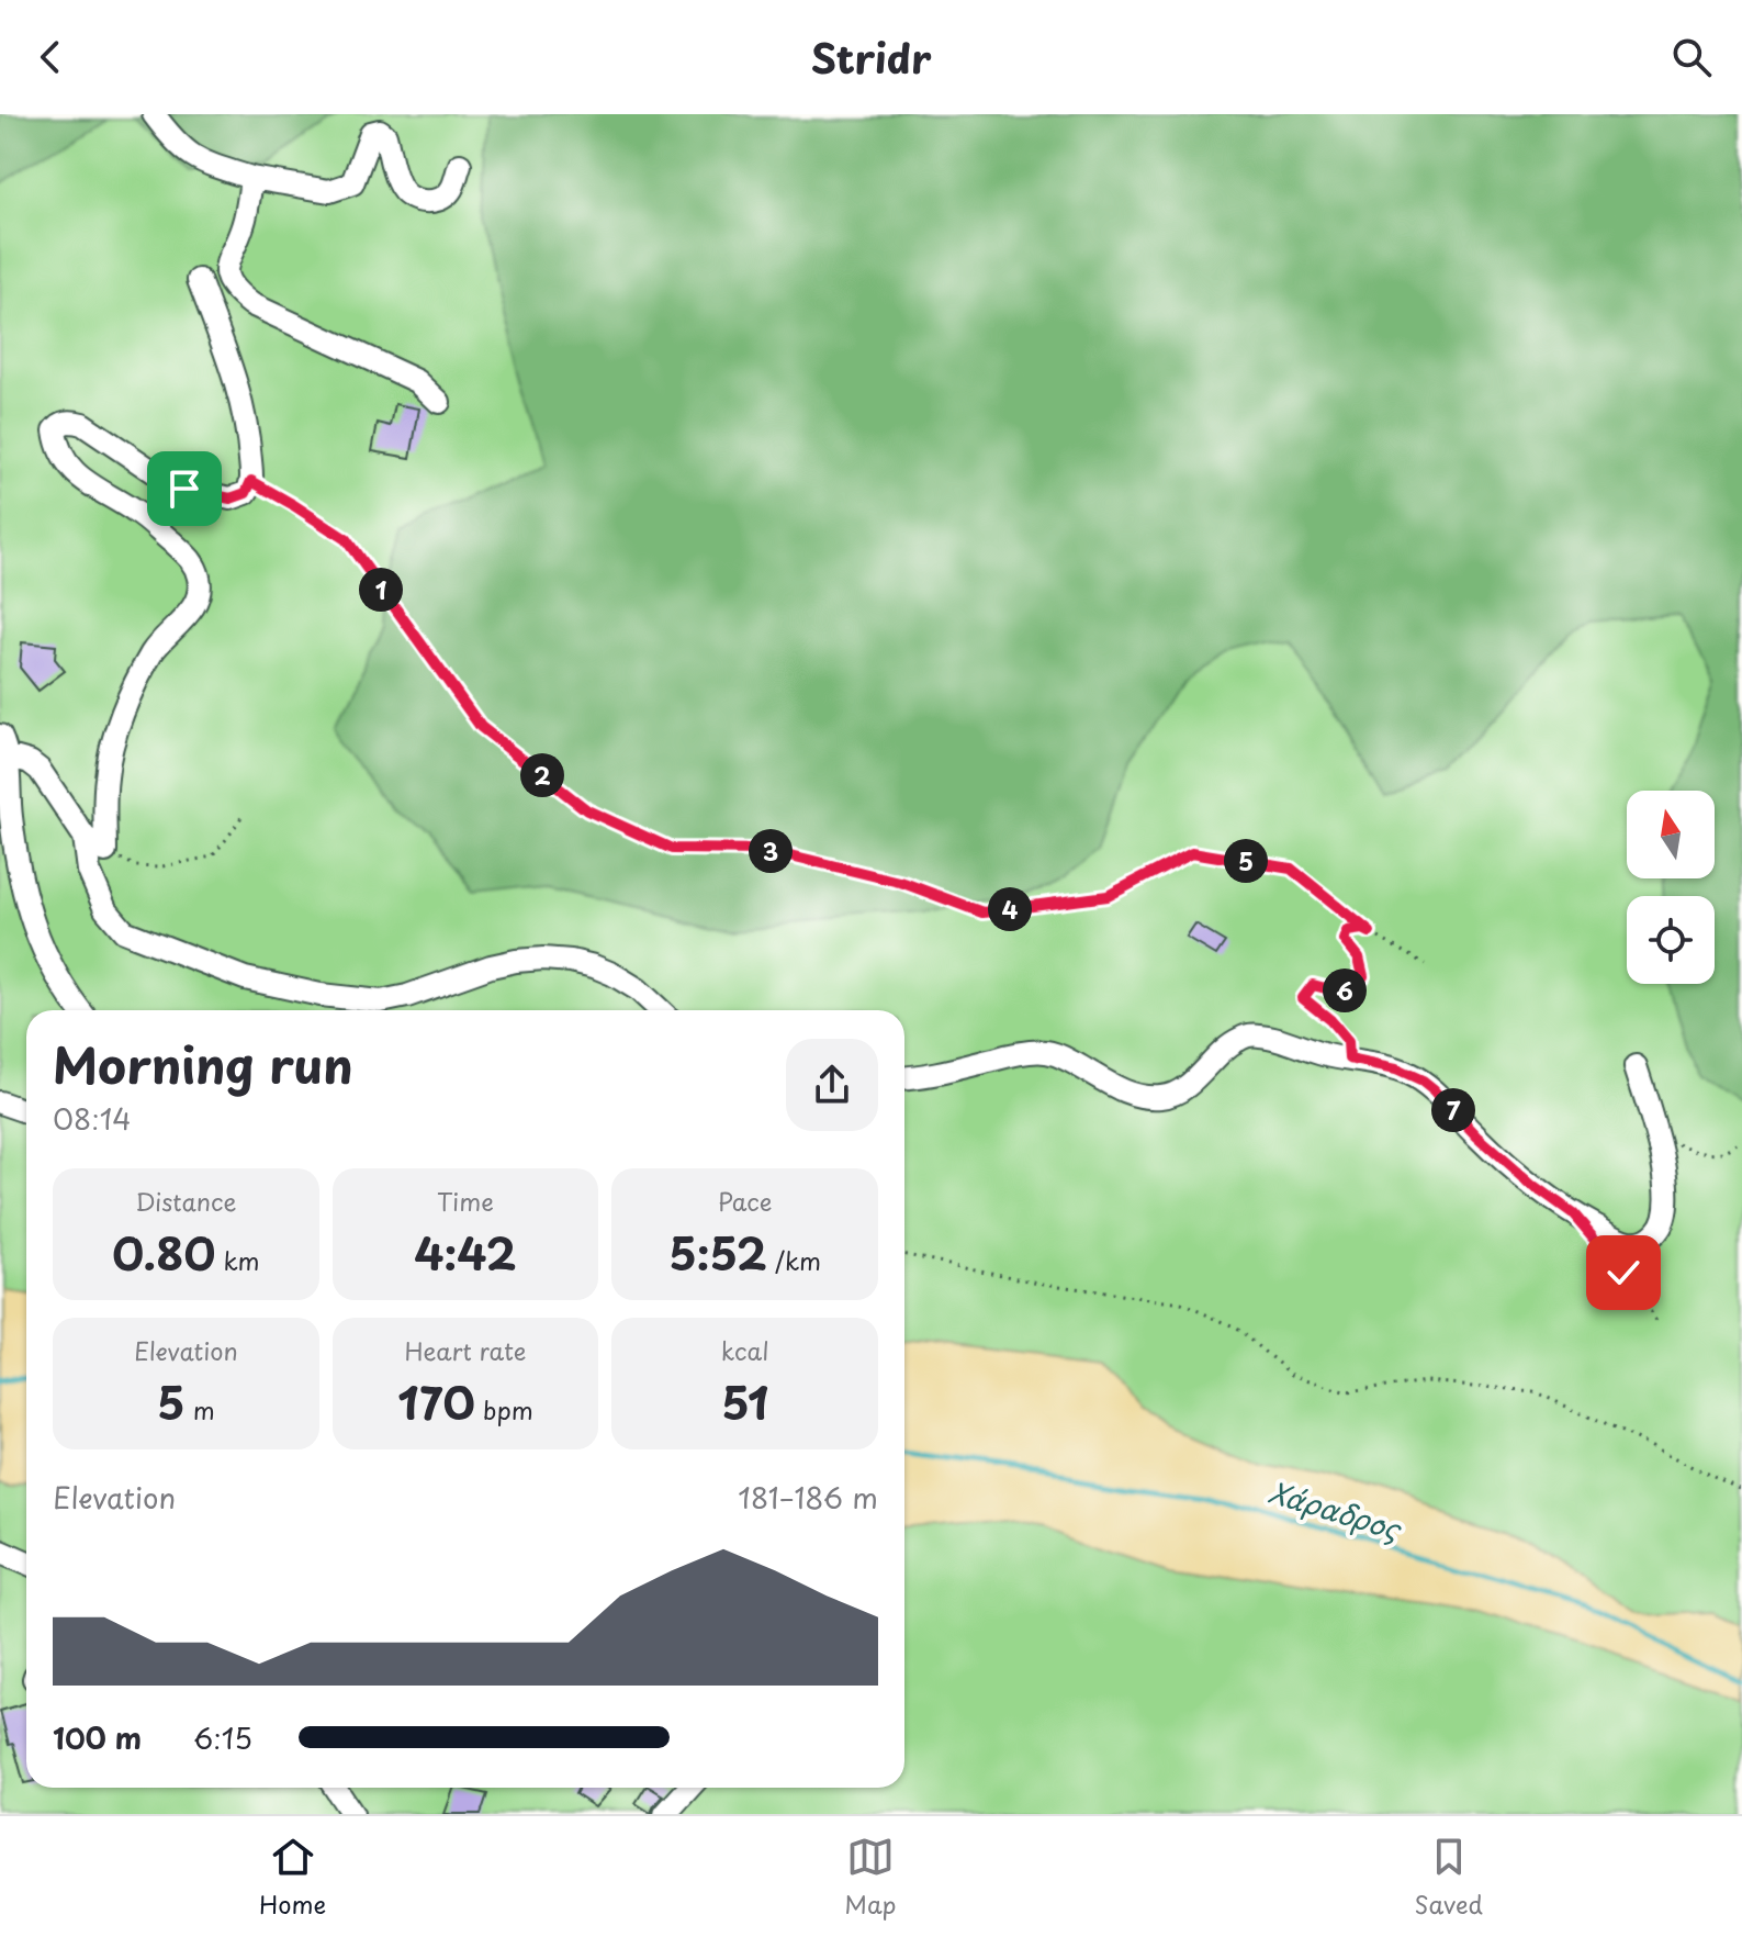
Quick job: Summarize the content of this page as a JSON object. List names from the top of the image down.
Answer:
{
  "water": ["Χάραδρος"],
  "north": "top",
  "page": {
    "header": "Stridr",
    "pins": [
      "1",
      "2",
      "3",
      "5",
      "4",
      "6",
      "7"
    ],
    "heading": ["Morning run", "08:14"],
    "stats": [
      ["Distance", "0.80 km"],
      ["Time", "4:42"],
      ["Pace", "5:52 /km"],
      ["Elevation", "5 m"],
      ["Heart rate", "170 bpm"],
      ["kcal", "51"]
    ],
    "chart": ["Elevation", "181–186 m"],
    "list": [
      {
        "name": "100 m",
        "note": "6:15"
      }
    ],
    "tabs": ["Home", "Map", "Saved"]
  }
}
